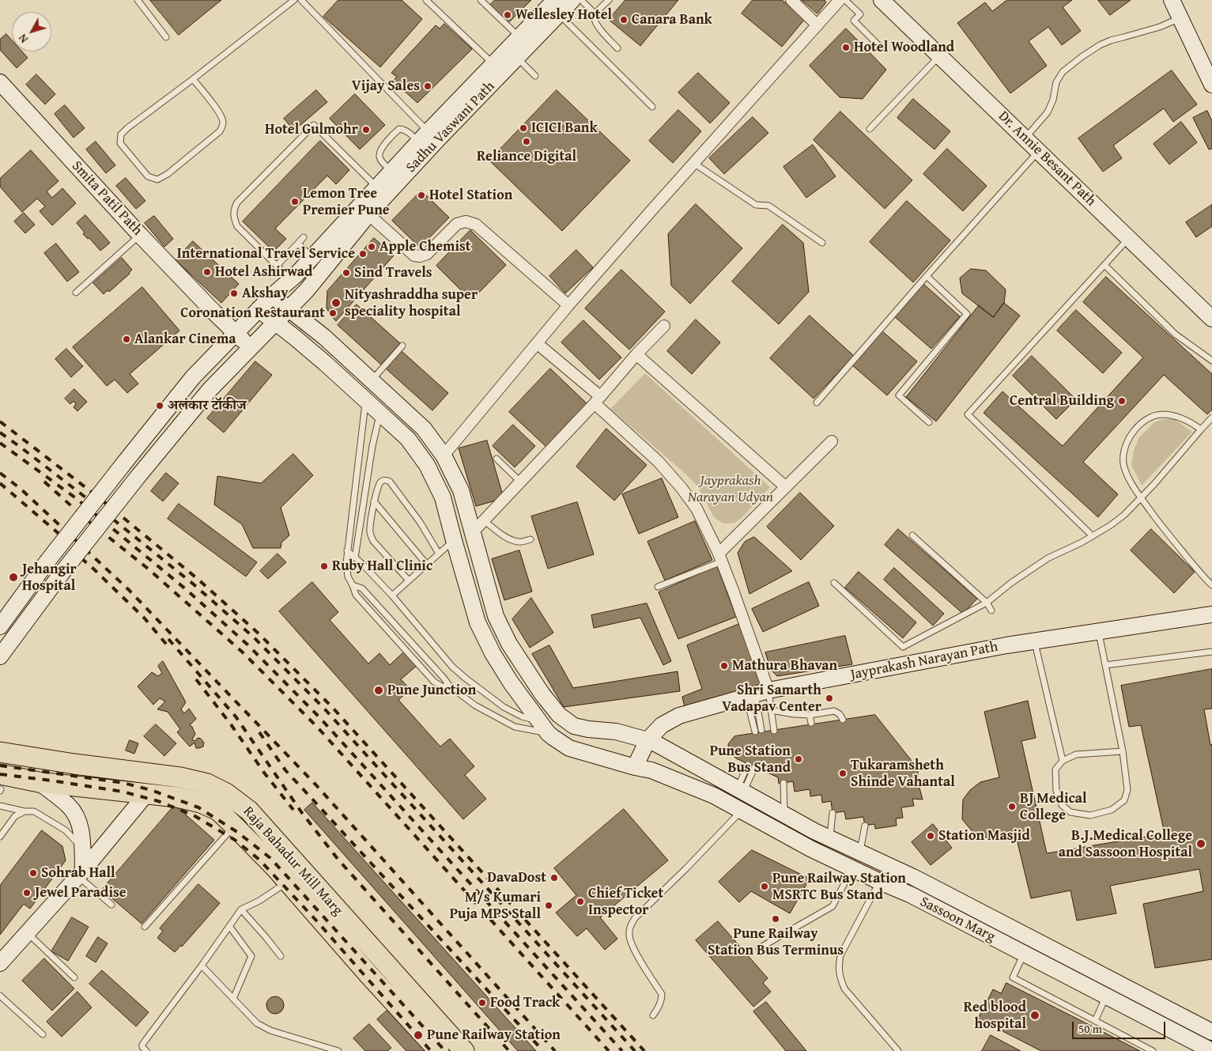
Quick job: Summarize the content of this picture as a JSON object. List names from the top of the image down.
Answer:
{
  "streets": {
    "highway": ["Raja Bahadur Mill Marg"],
    "main road": [
      "Sadhu Vaswani Path",
      "Dr. Annie Besant Path",
      "Smita Patil Path",
      "Jayprakash Narayan Path",
      "Sassoon Marg"
    ]
  },
  "crossings": [
    ["Sadhu Vaswani Path", "Smita Patil Path"],
    ["Sadhu Vaswani Path", "Sassoon Marg"],
    ["Jayprakash Narayan Path", "Sassoon Marg"]
  ],
  "parks": ["Jayprakash Narayan Udyan"],
  "places": [
    "Wellesley Hotel",
    "Canara Bank",
    "Hotel Woodland",
    "Vijay Sales",
    "ICICI Bank",
    "Hotel Gulmohr",
    "Reliance Digital",
    "Hotel Station",
    "Lemon Tree Premier Pune",
    "Apple Chemist",
    "International Travel Service",
    "Hotel Ashirwad",
    "Sind Travels",
    "Akshay",
    "Nityashraddha super speciality hospital",
    "Coronation Restaurant",
    "Alankar Cinema",
    "Central Building",
    "अलंकार टॉकीज",
    "Ruby Hall Clinic",
    "Jehangir Hospital",
    "Mathura Bhavan",
    "Pune Junction",
    "Shri Samarth Vadapav Center",
    "Pune Station Bus Stand",
    "Tukaramsheth Shinde Vahantal",
    "BJ Medical College",
    "Station Masjid",
    "B.J.Medical College and Sassoon Hospital",
    "Sohrab Hall",
    "DavaDost",
    "Pune Railway Station MSRTC Bus Stand",
    "Jewel Paradise",
    "Chief Ticket Inspector",
    "M/s Kumari Puja MPS Stall",
    "Pune Railway Station Bus Terminus",
    "Food Track",
    "Red blood hospital",
    "Pune Railway Station"
  ],
  "scale_bar": "50 m",
  "north": "bottom left"
}
